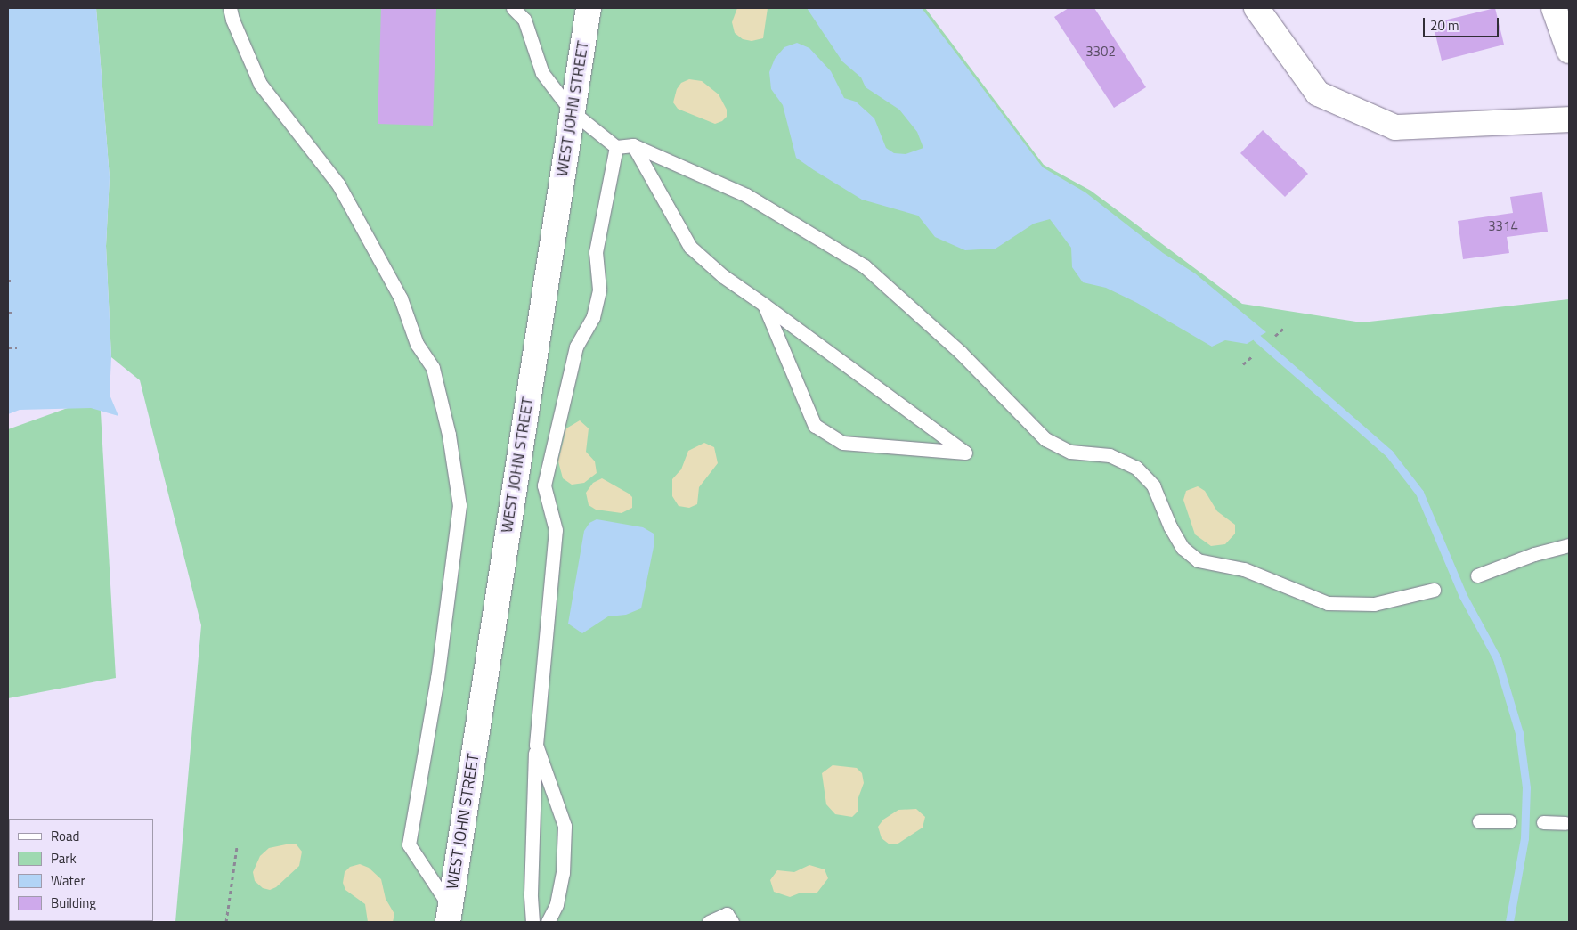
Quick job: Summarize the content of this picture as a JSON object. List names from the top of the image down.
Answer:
{
  "streets": {
    "street": ["WEST JOHN STREET"]
  },
  "house_numbers": ["3302", "3314"],
  "legend": [
    "Road",
    "Park",
    "Water",
    "Building"
  ],
  "scale_bar": "20 m"
}
